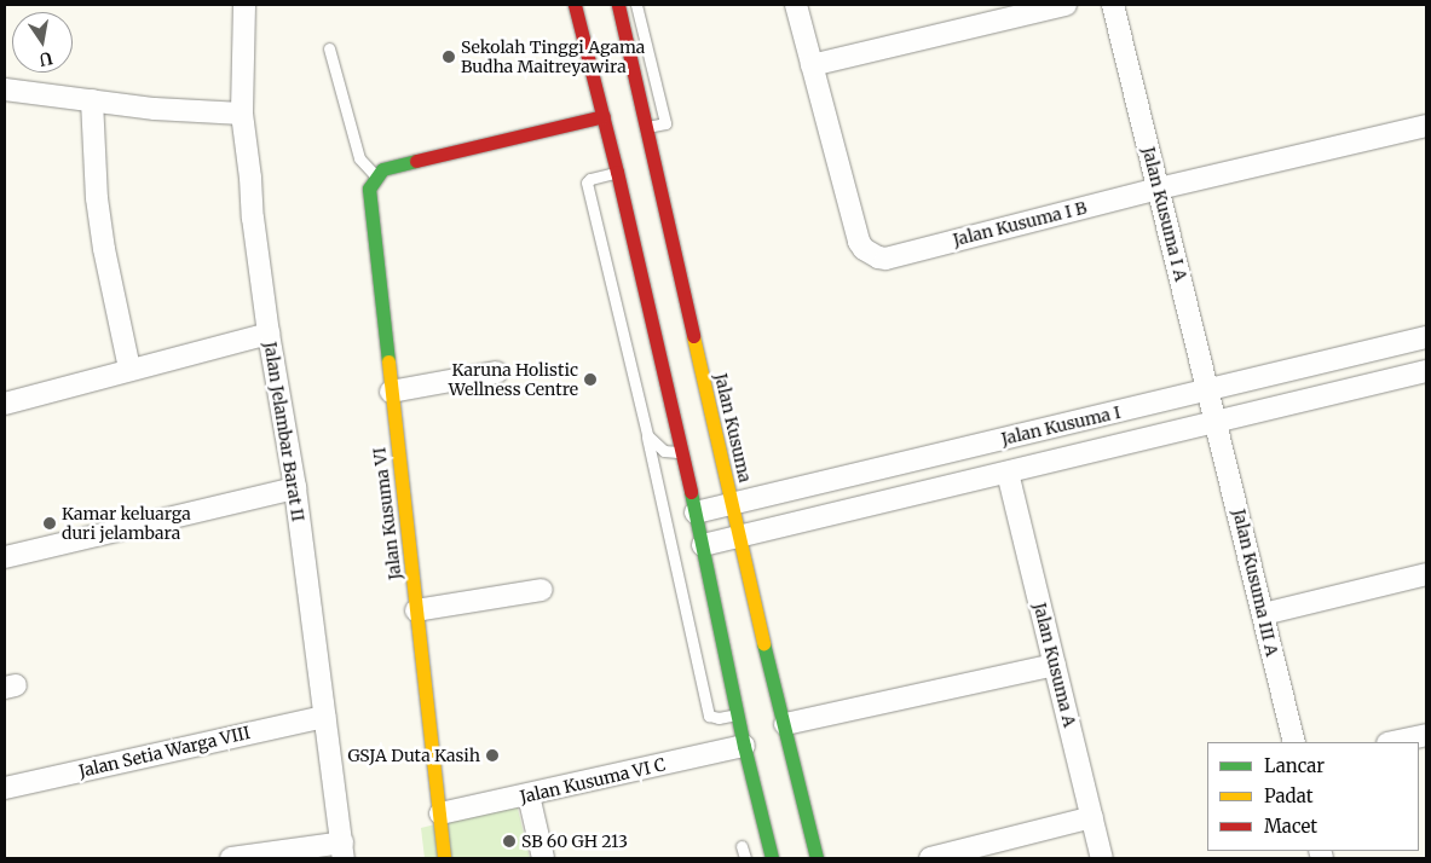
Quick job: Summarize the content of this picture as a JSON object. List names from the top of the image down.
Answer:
{
  "streets": {
    "street": [
      "Jalan Kusuma I A",
      "Jalan Kusuma I B",
      "Jalan Kusuma I",
      "Jalan Kusuma",
      "Jalan Jelambar Barat II",
      "Jalan Kusuma VI",
      "Jalan Kusuma III A",
      "Jalan Kusuma A",
      "Jalan Setia Warga VIII",
      "Jalan Kusuma VI C"
    ]
  },
  "crossings": [
    ["Jalan Kusuma I A", "Jalan Kusuma I B"],
    ["Jalan Kusuma I A", "Jalan Kusuma I"],
    ["Jalan Kusuma I A", "Jalan Kusuma III A"],
    ["Jalan Kusuma I", "Jalan Kusuma"],
    ["Jalan Kusuma I", "Jalan Kusuma III A"],
    ["Jalan Kusuma I", "Jalan Kusuma A"],
    ["Jalan Jelambar Barat II", "Jalan Setia Warga VIII"],
    ["Jalan Kusuma VI", "Jalan Kusuma VI C"]
  ],
  "places": [
    "Sekolah Tinggi Agama Budha Maitreyawira",
    "Karuna Holistic Wellness Centre",
    "Kamar keluarga duri jelambara",
    "GSJA Duta Kasih",
    "SB 60 GH 213"
  ],
  "legend": ["Lancar", "Padat", "Macet"],
  "north": "bottom"
}
